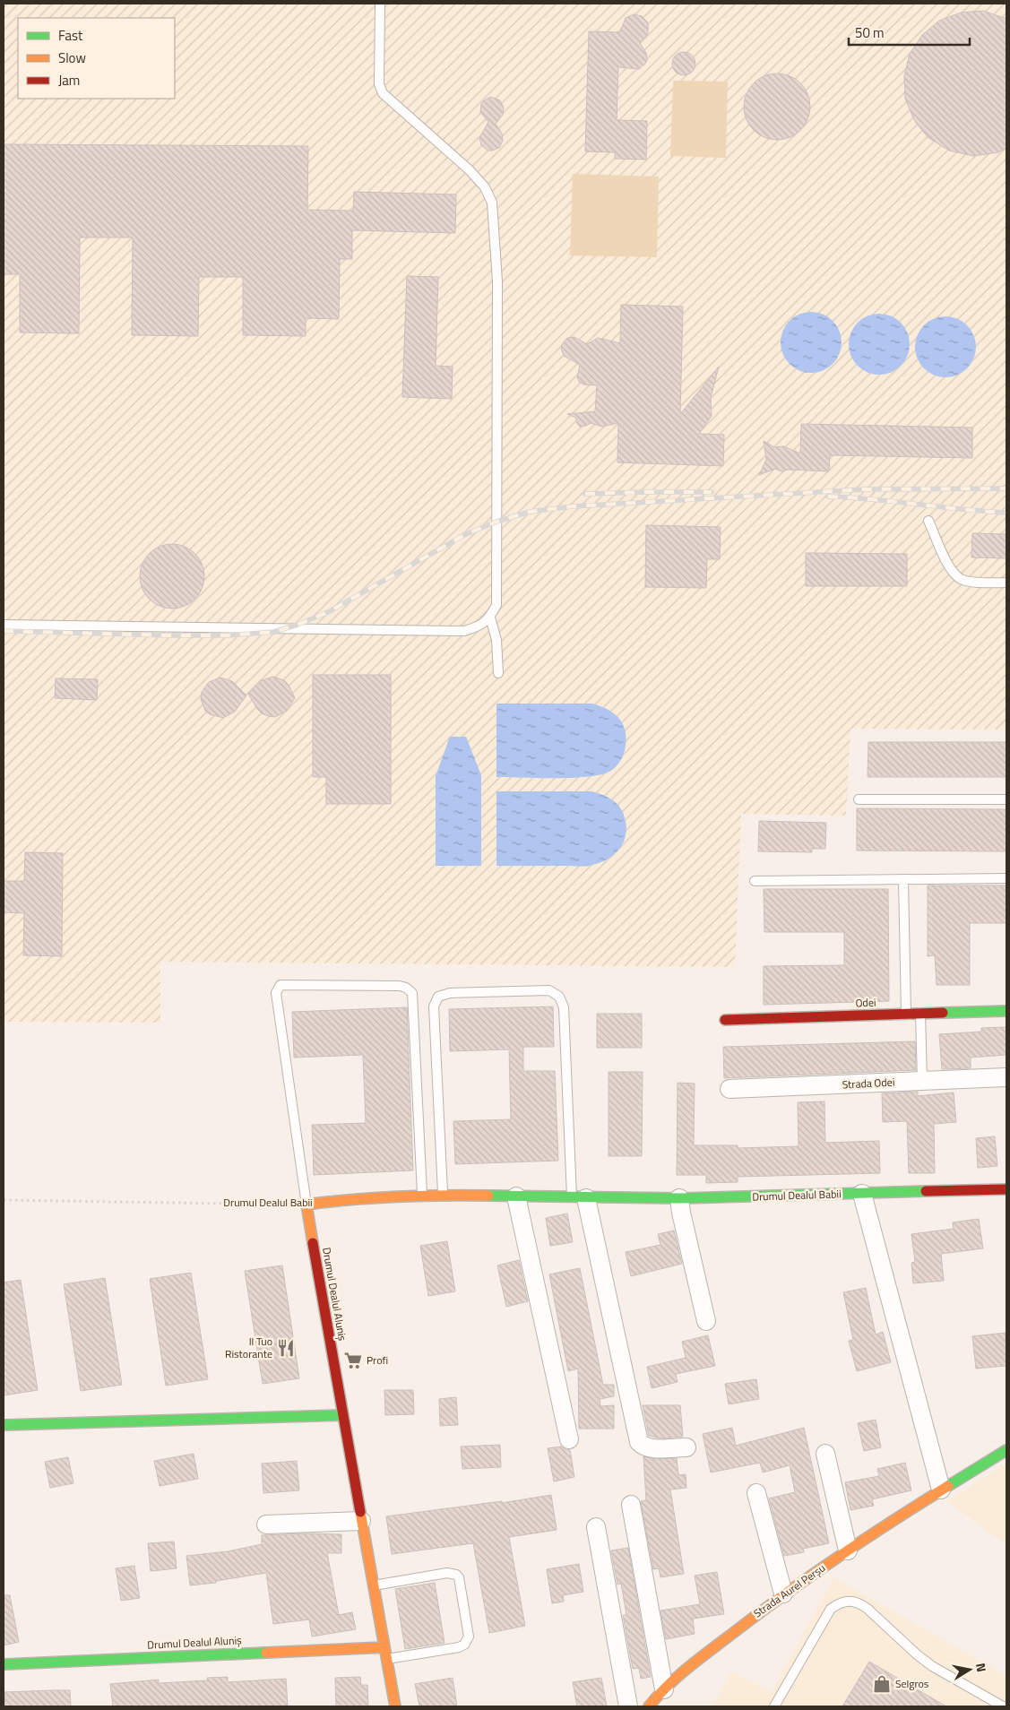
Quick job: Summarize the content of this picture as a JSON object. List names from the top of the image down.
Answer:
{
  "streets": {
    "street": [
      "Odei",
      "Strada Odei",
      "Drumul Dealul Babii",
      "Drumul Dealul Aluniș",
      "Strada Aurel Perșu"
    ]
  },
  "crossings": [
    ["Drumul Dealul Babii", "Drumul Dealul Aluniș"]
  ],
  "places": {
    "restaurant": ["Il Tuo Ristorante"],
    "supermarket": ["Profi"],
    "shop": ["Selgros"]
  },
  "legend": ["Fast", "Slow", "Jam"],
  "scale_bar": "50 m",
  "north": "right"
}
